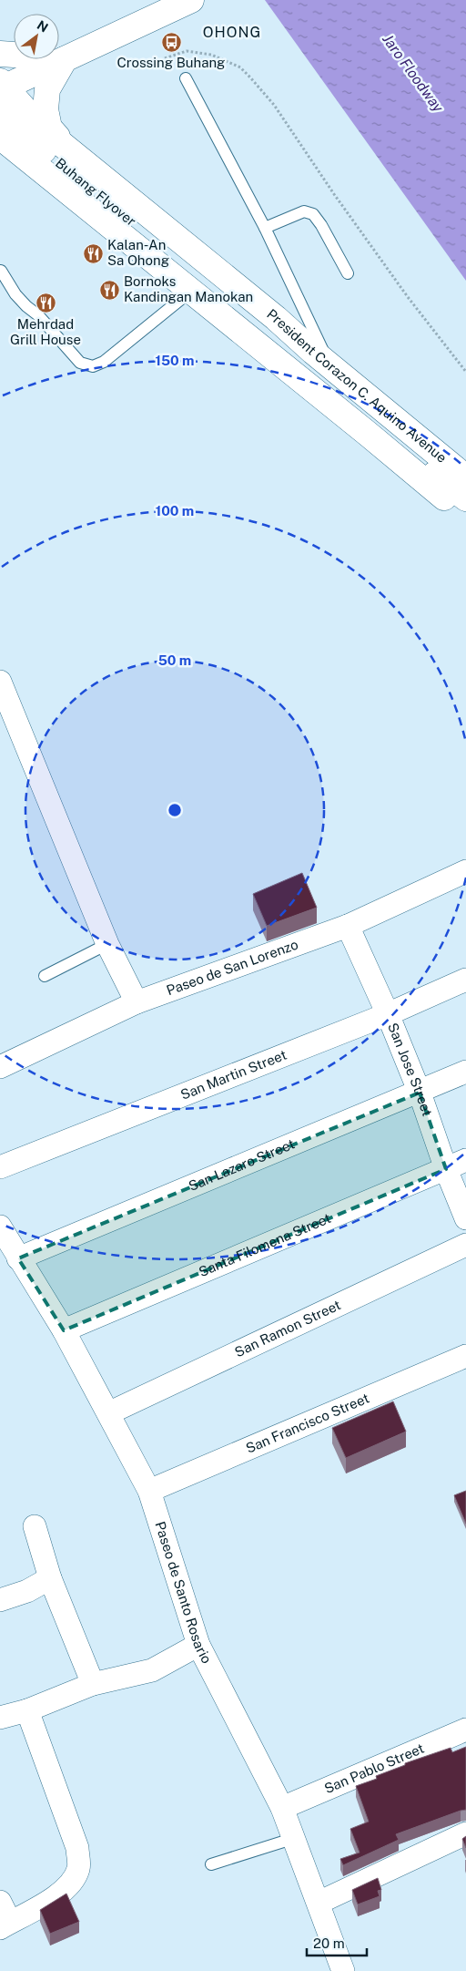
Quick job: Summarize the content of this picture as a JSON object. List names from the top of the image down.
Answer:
{
  "streets": {
    "main road": ["Buhang Flyover", "President Corazon C. Aquino Avenue"],
    "street": [
      "Paseo de San Lorenzo",
      "San Jose Street",
      "San Martin Street",
      "San Lazaro Street",
      "Santa Filomena Street",
      "San Ramon Street",
      "San Francisco Street",
      "Paseo de Santo Rosario",
      "San Pablo Street"
    ]
  },
  "crossings": [
    ["Paseo de San Lorenzo", "San Jose Street"],
    ["San Jose Street", "San Martin Street"],
    ["San Jose Street", "San Lazaro Street"],
    ["San Jose Street", "Santa Filomena Street"],
    ["San Lazaro Street", "Paseo de Santo Rosario"],
    ["Santa Filomena Street", "Paseo de Santo Rosario"],
    ["San Ramon Street", "Paseo de Santo Rosario"],
    ["San Francisco Street", "Paseo de Santo Rosario"],
    ["Paseo de Santo Rosario", "San Pablo Street"]
  ],
  "districts": ["OHONG"],
  "water": ["Jaro Floodway"],
  "places": {
    "bus stop": ["Crossing Buhang"],
    "restaurant": ["Kalan-An Sa Ohong", "Bornoks Kandingan Manokan", "Mehrdad Grill House"]
  },
  "scale_bar": "20 m",
  "north": "top right",
  "rings": ["150 m", "100 m", "50 m"]
}
